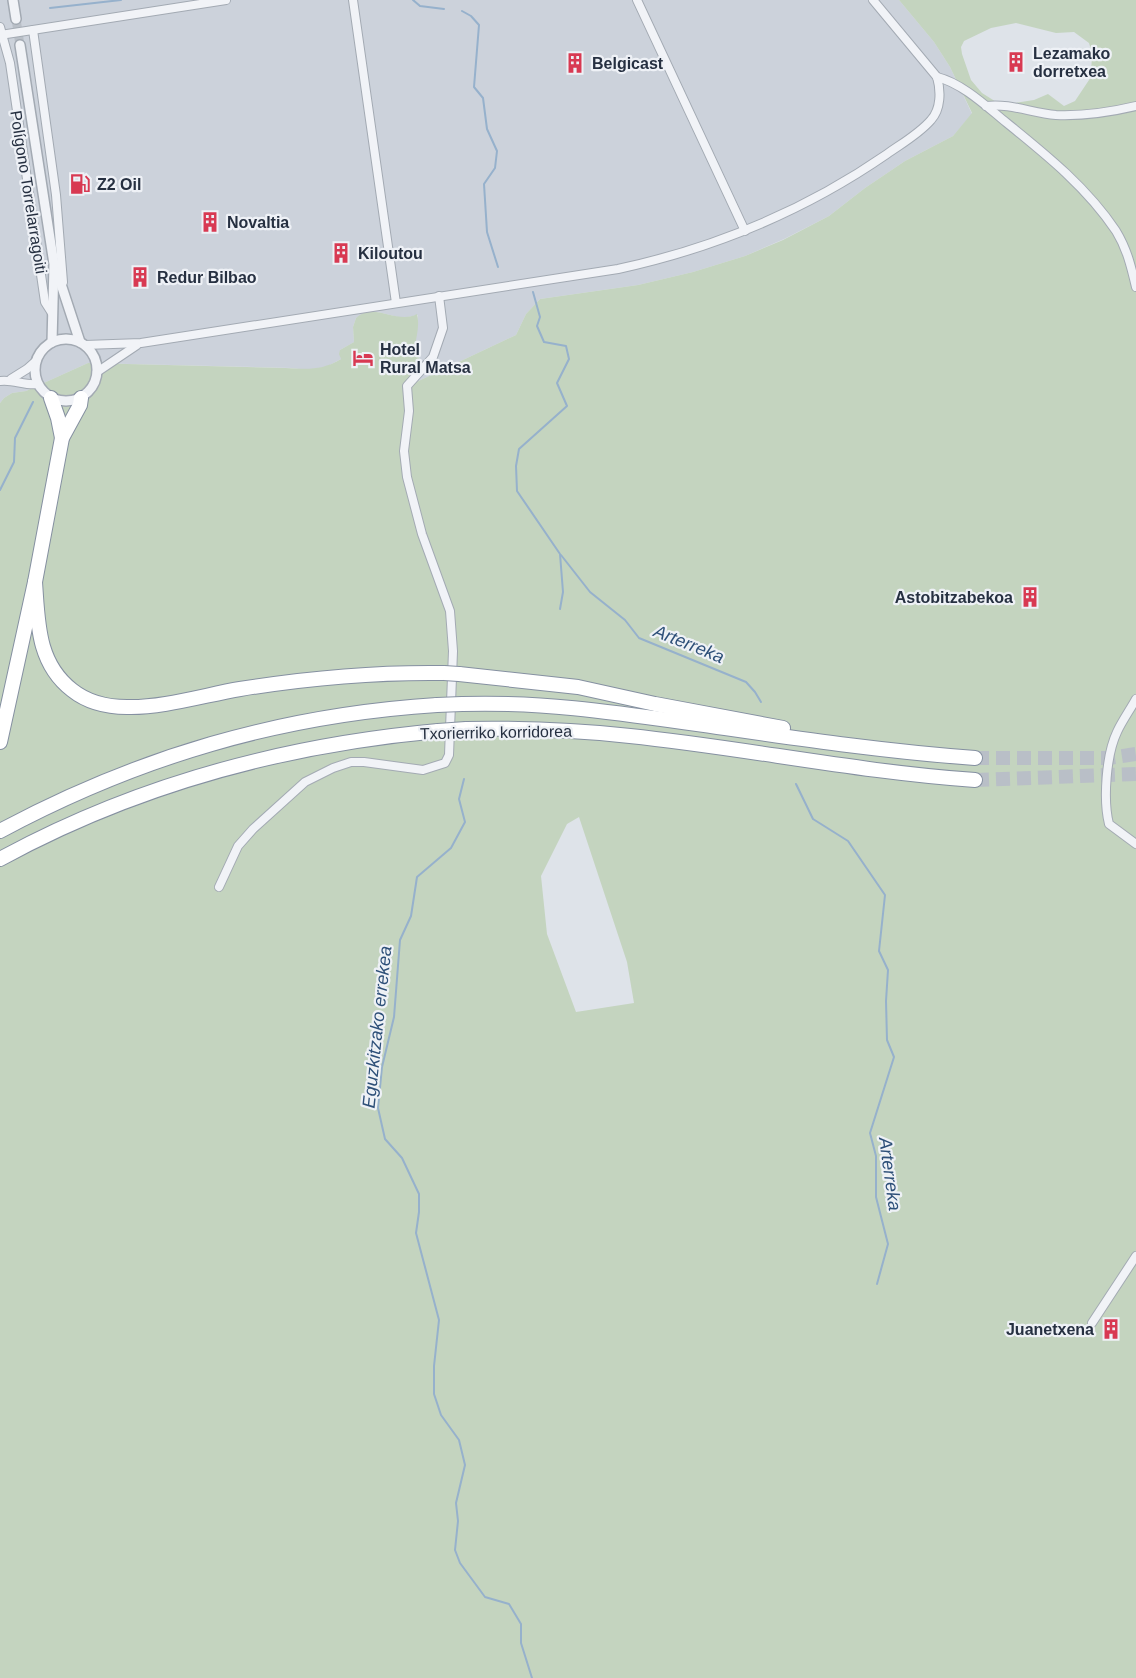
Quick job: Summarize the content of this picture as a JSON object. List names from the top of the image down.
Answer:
{
  "streets": {
    "highway": ["Txorierriko korridorea"],
    "street": ["Polígono Torrelarragoiti"]
  },
  "water": ["Arterreka", "Eguzkitzako errekea"],
  "places": {
    "building": [
      "Lezamako dorretxea",
      "Belgicast",
      "Novaltia",
      "Kiloutou",
      "Redur Bilbao",
      "Astobitzabekoa",
      "Juanetxena"
    ],
    "fuel station": ["Z2 Oil"],
    "hotel": ["Hotel Rural Matsa"]
  }
}
